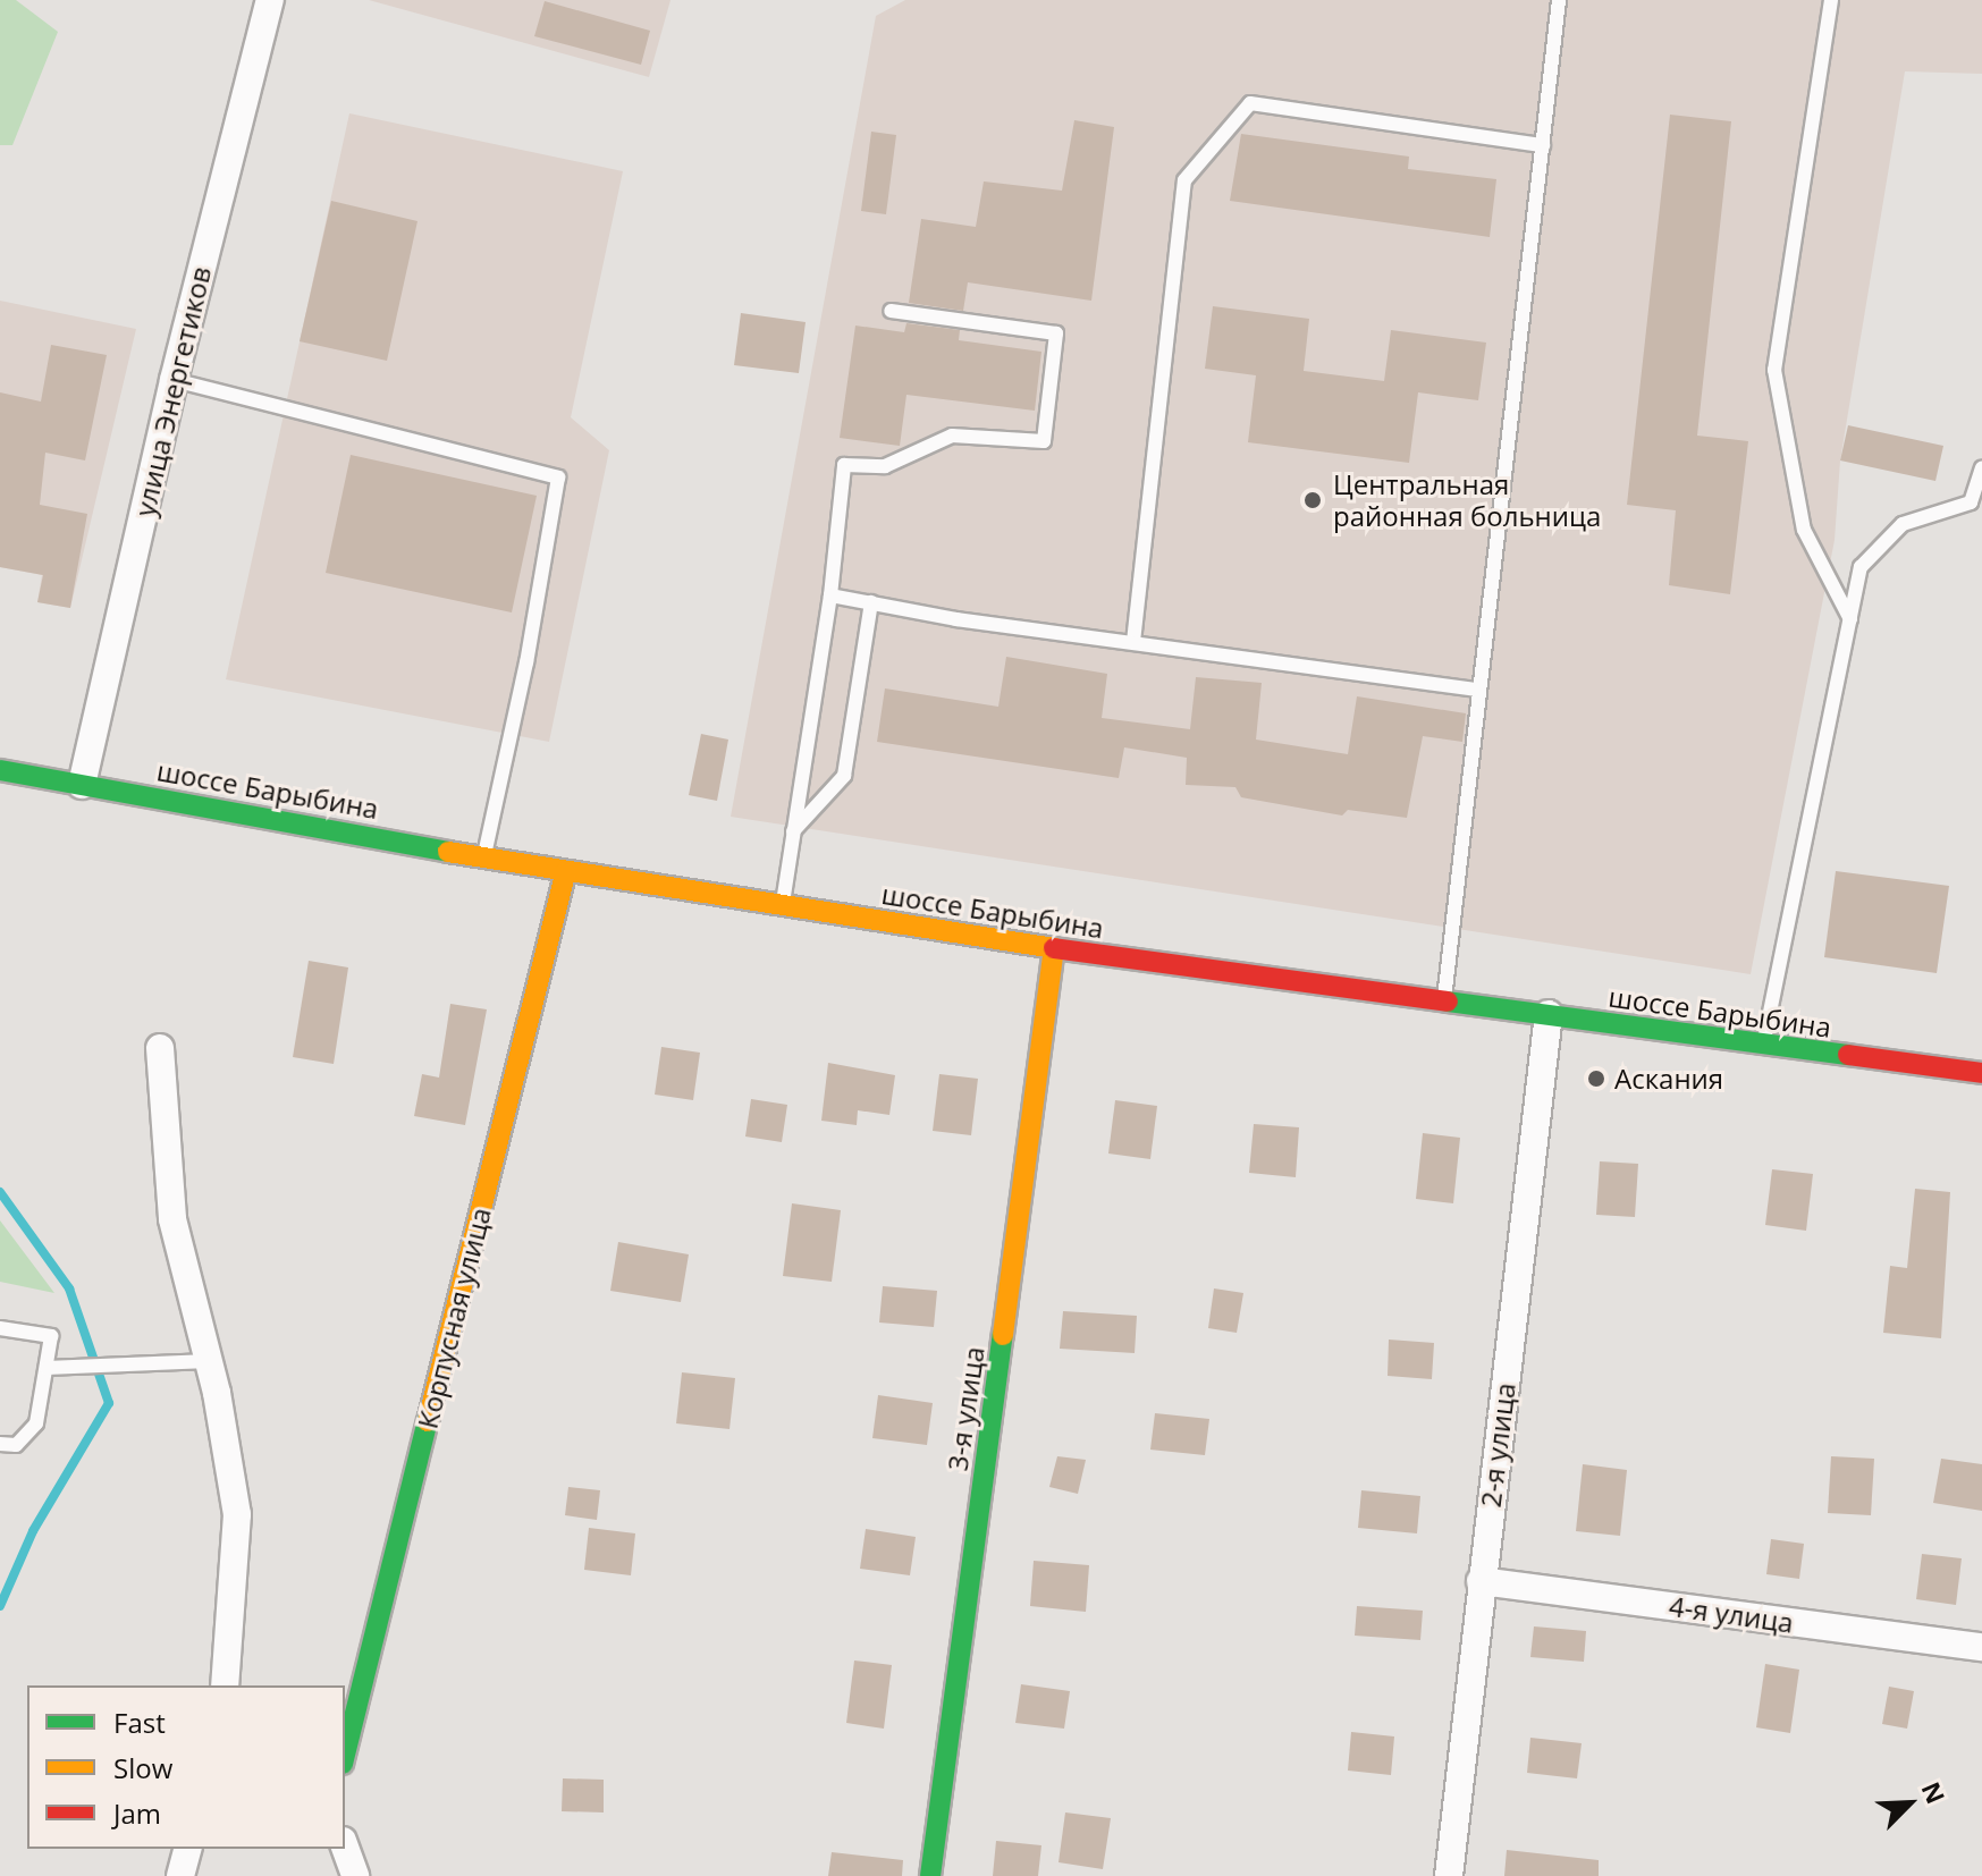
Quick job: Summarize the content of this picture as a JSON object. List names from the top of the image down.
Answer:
{
  "streets": {
    "main road": ["шоссе Барыбина", "Корпусная улица", "3-я улица"],
    "street": ["улица Энергетиков", "2-я улица", "4-я улица"]
  },
  "crossings": [
    ["улица Энергетиков", "шоссе Барыбина"],
    ["шоссе Барыбина", "Корпусная улица"],
    ["шоссе Барыбина", "3-я улица"],
    ["шоссе Барыбина", "2-я улица"],
    ["2-я улица", "4-я улица"]
  ],
  "places": ["Центральная районная больница", "Аскания"],
  "legend": ["Fast", "Slow", "Jam"],
  "north": "top right"
}
